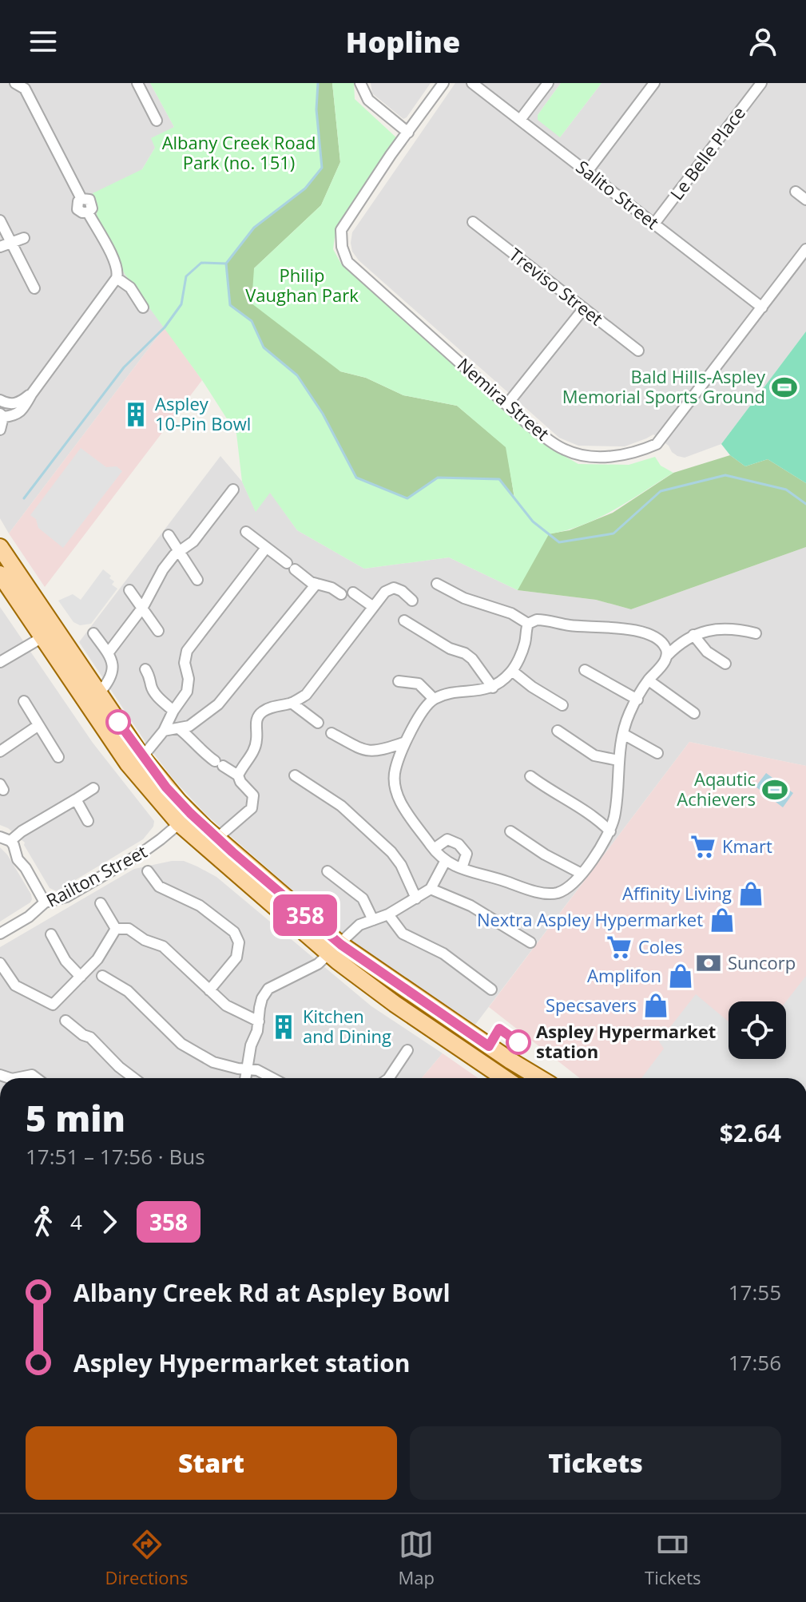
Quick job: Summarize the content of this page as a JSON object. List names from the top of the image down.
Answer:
{
  "streets": {
    "street": [
      "Le Belle Place",
      "Salito Street",
      "Treviso Street",
      "Nemira Street",
      "Railton Street"
    ]
  },
  "crossings": [
    ["Le Belle Place", "Salito Street"],
    ["Salito Street", "Nemira Street"]
  ],
  "parks": ["Albany Creek Road Park (no. 151)", "Philip Vaughan Park"],
  "places": {
    "sports": ["Bald Hills-Aspley Memorial Sports Ground", "Aqautic Achievers"],
    "building": ["Aspley 10-Pin Bowl", "Kitchen and Dining"],
    "supermarket": ["Kmart", "Coles"],
    "shop": [
      "Affinity Living",
      "Nextra Aspley Hypermarket",
      "Amplifon",
      "Specsavers"
    ],
    "bank": ["Suncorp"],
    "other": ["Aspley Hypermarket station"]
  },
  "lines": ["bus line 358"],
  "page": {
    "header": "Hopline",
    "on_map": "358",
    "heading": ["5 min", "17:51 – 17:56 · Bus", "$2.64"],
    "legs": ["4", "358"],
    "list": [
      {
        "name": "Albany Creek Rd at Aspley Bowl",
        "value": "17:55"
      },
      {
        "name": "Aspley Hypermarket station",
        "value": "17:56"
      }
    ],
    "buttons": ["Start", "Tickets"],
    "tabs": ["Directions", "Map", "Tickets"]
  }
}
